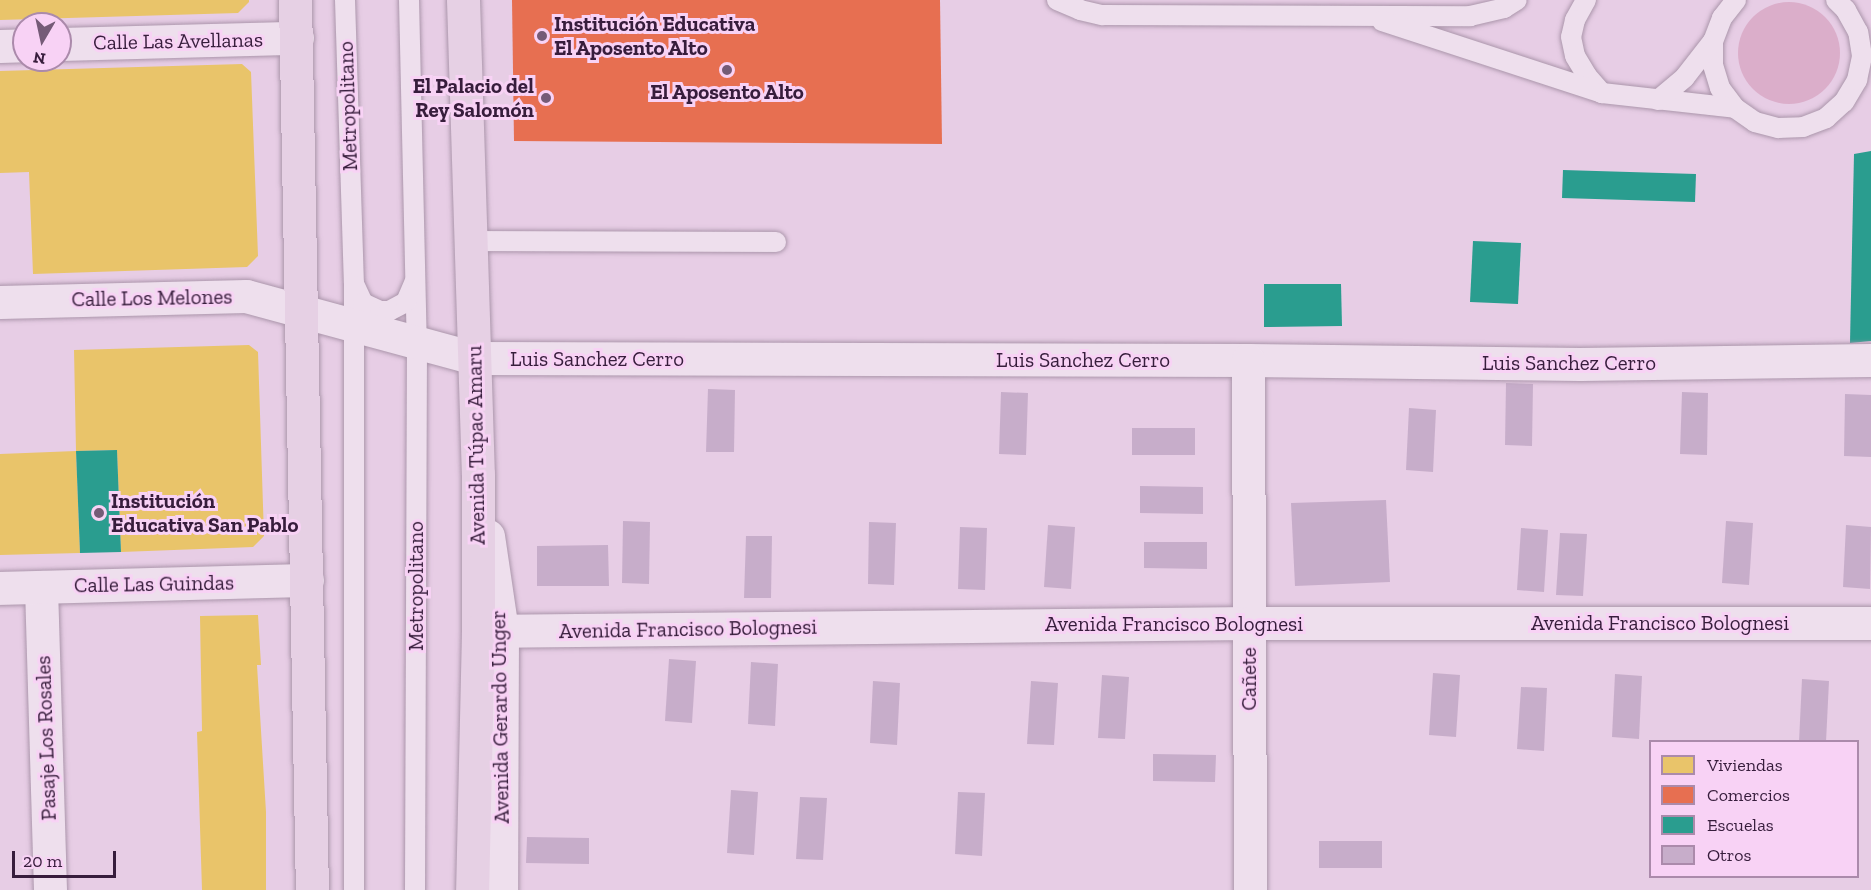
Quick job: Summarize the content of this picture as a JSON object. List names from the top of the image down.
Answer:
{
  "streets": {
    "main road": ["Avenida Túpac Amaru"],
    "street": [
      "Calle Las Avellanas",
      "Calle Los Melones",
      "Luis Sanchez Cerro",
      "Calle Las Guindas",
      "Avenida Francisco Bolognesi",
      "Cañete",
      "Avenida Gerardo Unger",
      "Pasaje Los Rosales"
    ],
    "lane": ["Metropolitano"]
  },
  "crossings": [
    ["Metropolitano", "Luis Sanchez Cerro"],
    ["Calle Los Melones", "Luis Sanchez Cerro"],
    ["Luis Sanchez Cerro", "Avenida Túpac Amaru"],
    ["Luis Sanchez Cerro", "Cañete"],
    ["Avenida Túpac Amaru", "Avenida Francisco Bolognesi"],
    ["Avenida Túpac Amaru", "Avenida Gerardo Unger"],
    ["Calle Las Guindas", "Pasaje Los Rosales"],
    ["Avenida Francisco Bolognesi", "Cañete"],
    ["Avenida Francisco Bolognesi", "Avenida Gerardo Unger"]
  ],
  "places": [
    "Institución Educativa El Aposento Alto",
    "El Aposento Alto",
    "El Palacio del Rey Salomón",
    "Institución Educativa San Pablo"
  ],
  "legend": [
    "Viviendas",
    "Comercios",
    "Escuelas",
    "Otros"
  ],
  "scale_bar": "20 m",
  "north": "bottom"
}
